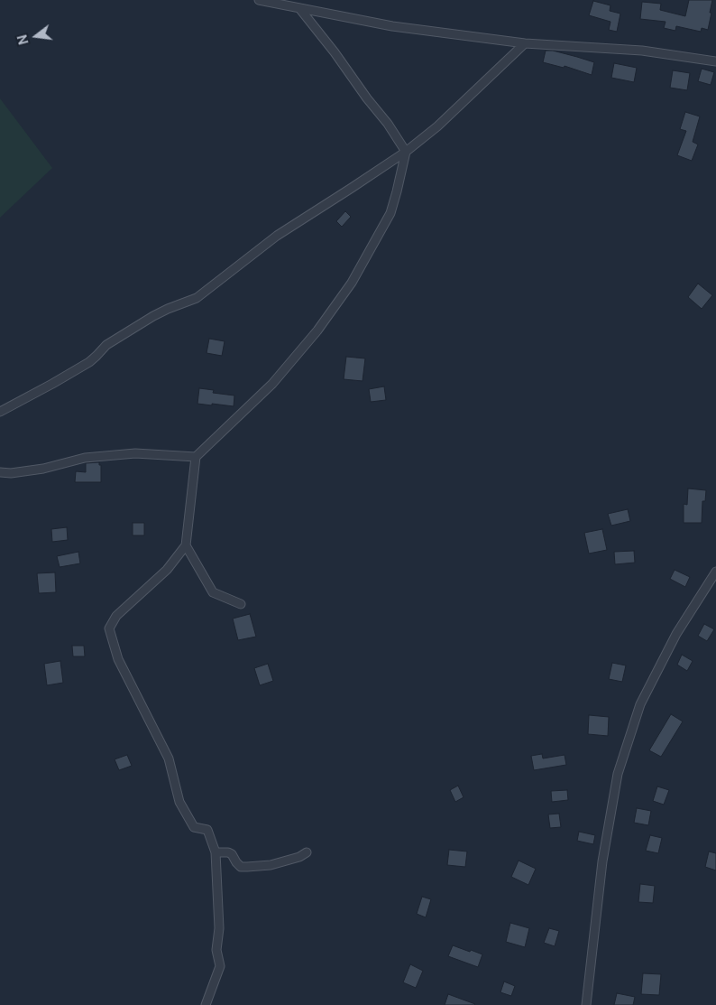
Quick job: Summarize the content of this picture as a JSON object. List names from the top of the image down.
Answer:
{
  "north": "left"
}
